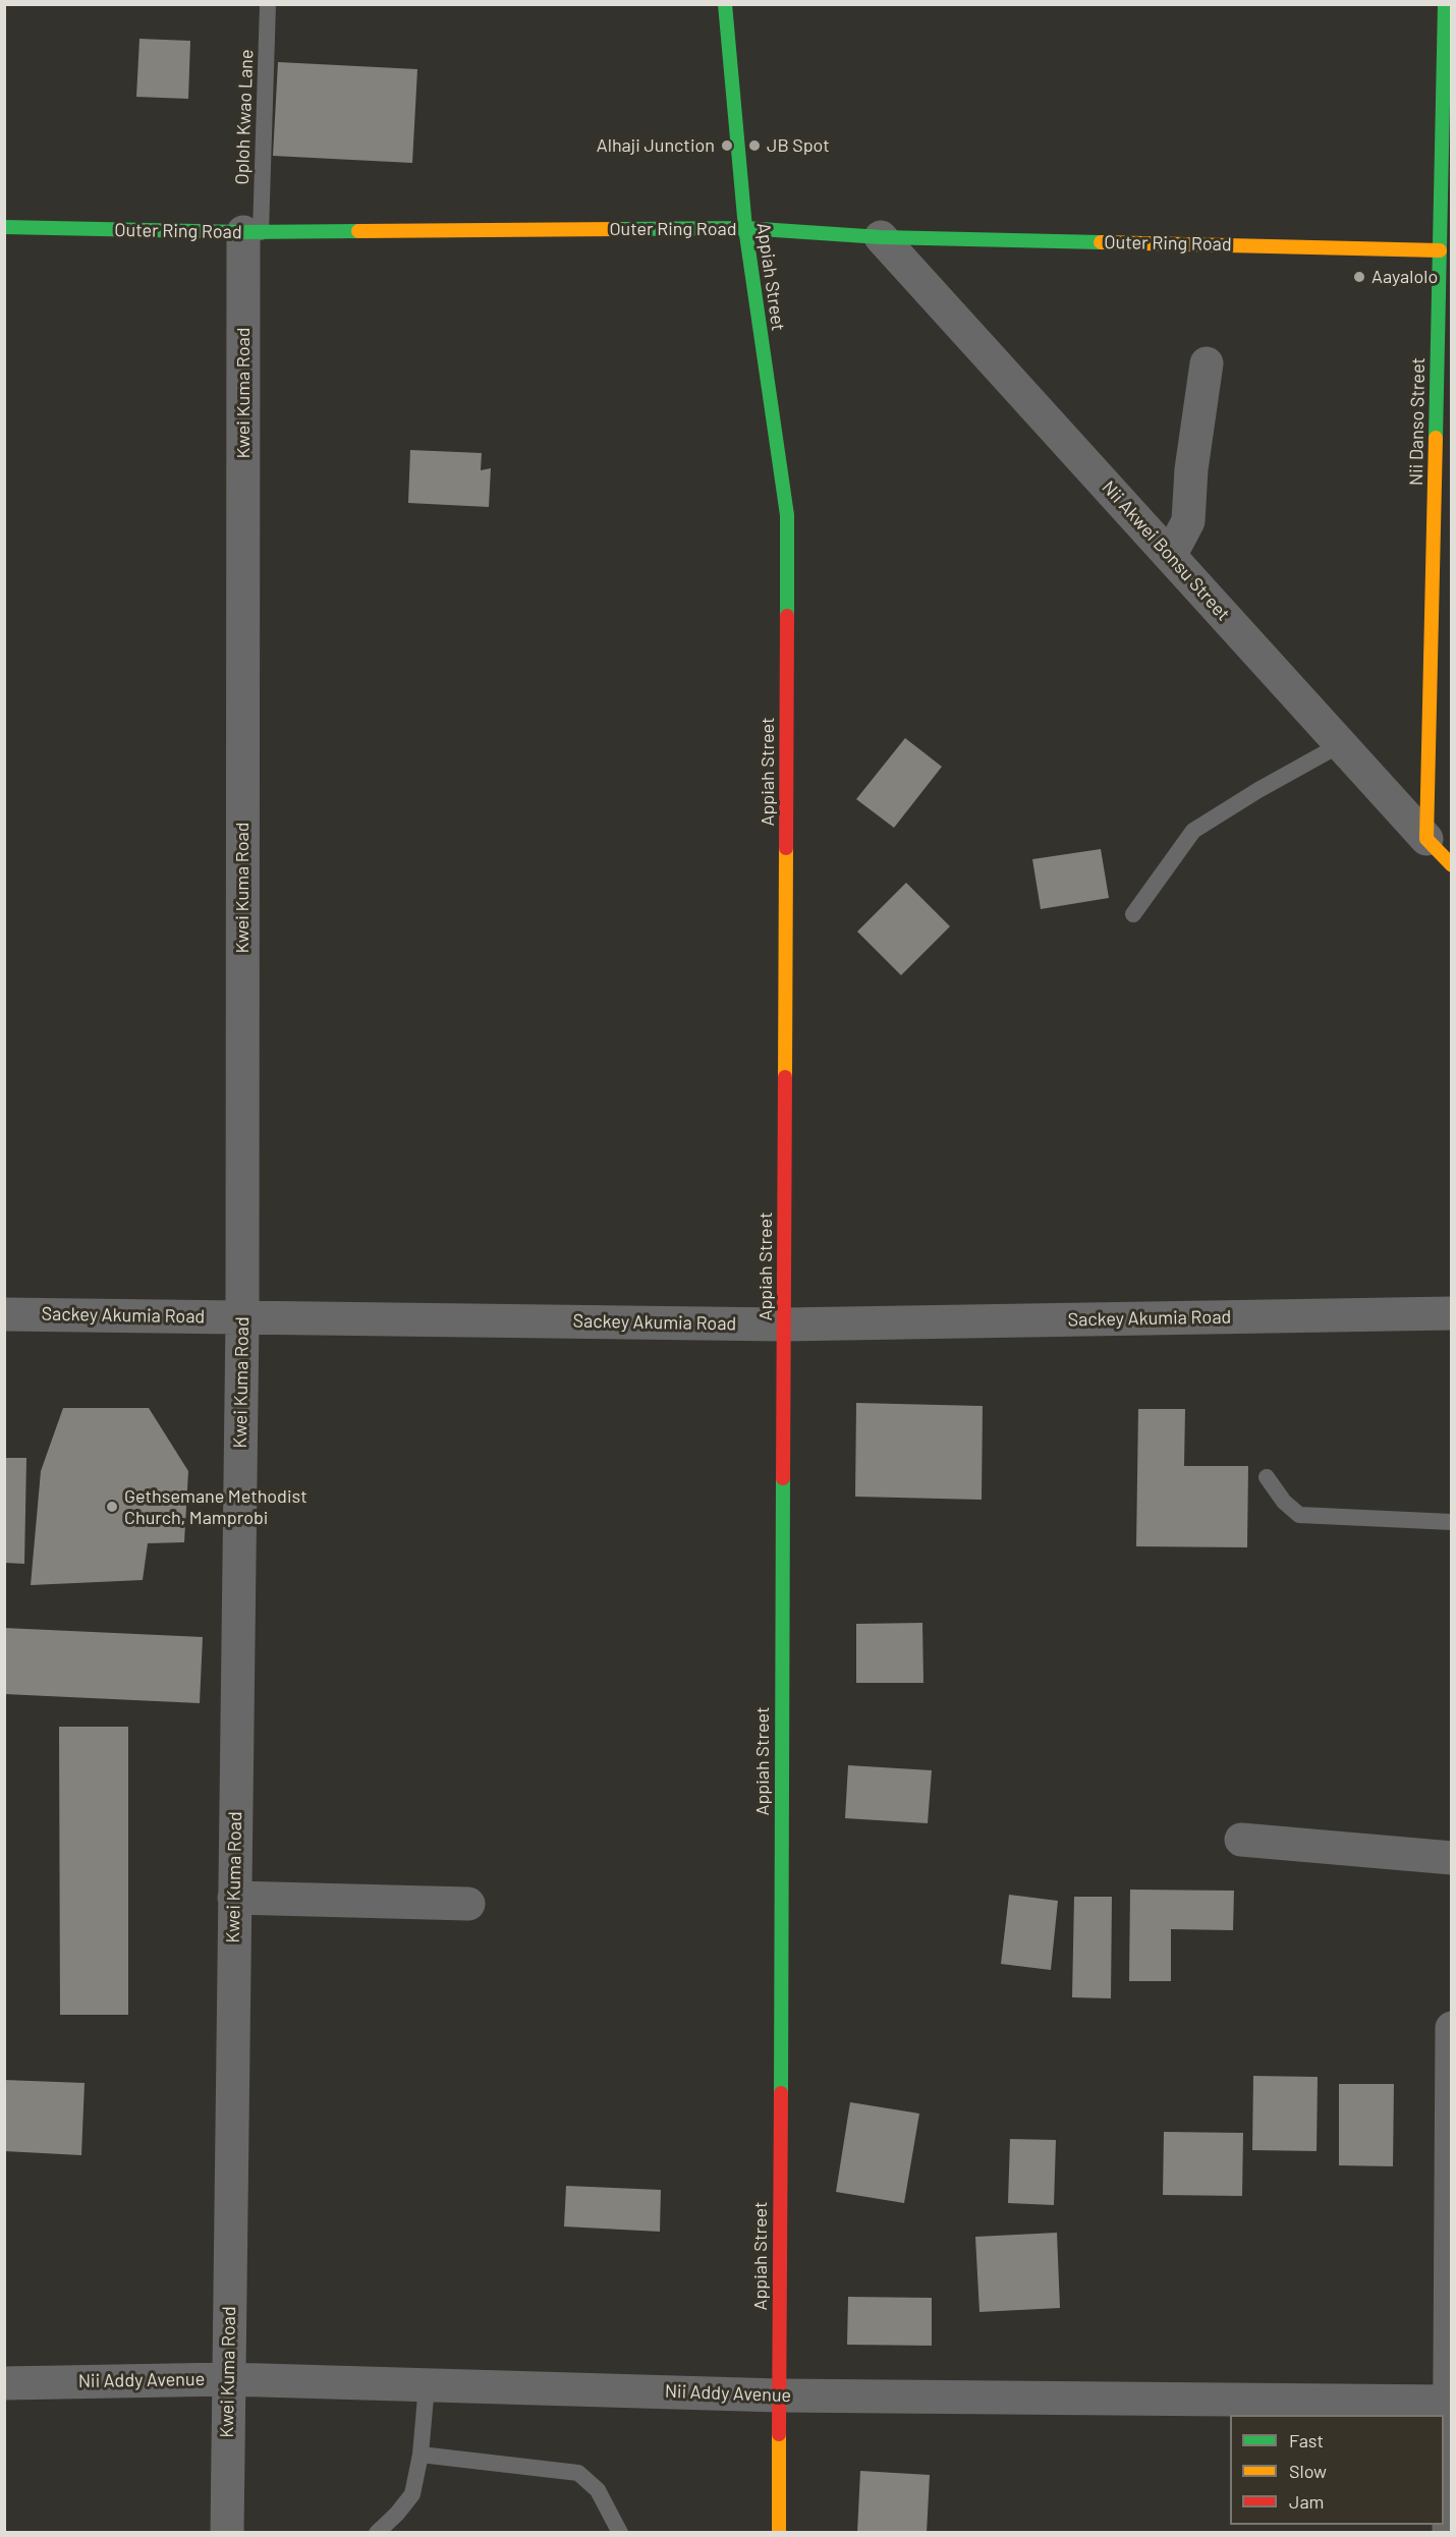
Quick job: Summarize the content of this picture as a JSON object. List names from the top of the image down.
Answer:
{
  "streets": {
    "street": [
      "Outer Ring Road",
      "Appiah Street",
      "Kwei Kuma Road",
      "Nii Danso Street",
      "Nii Akwei Bonsu Street",
      "Sackey Akumia Road",
      "Nii Addy Avenue"
    ],
    "lane": ["Oploh Kwao Lane"]
  },
  "crossings": [
    ["Oploh Kwao Lane", "Outer Ring Road"],
    ["Oploh Kwao Lane", "Kwei Kuma Road"],
    ["Outer Ring Road", "Appiah Street"],
    ["Outer Ring Road", "Kwei Kuma Road"],
    ["Outer Ring Road", "Nii Danso Street"],
    ["Outer Ring Road", "Nii Akwei Bonsu Street"],
    ["Appiah Street", "Sackey Akumia Road"],
    ["Appiah Street", "Nii Addy Avenue"],
    ["Kwei Kuma Road", "Sackey Akumia Road"],
    ["Kwei Kuma Road", "Nii Addy Avenue"],
    ["Nii Danso Street", "Nii Akwei Bonsu Street"]
  ],
  "places": [
    "Alhaji Junction",
    "JB Spot",
    "Aayalolo",
    "Gethsemane Methodist Church, Mamprobi"
  ],
  "legend": ["Fast", "Slow", "Jam"]
}
